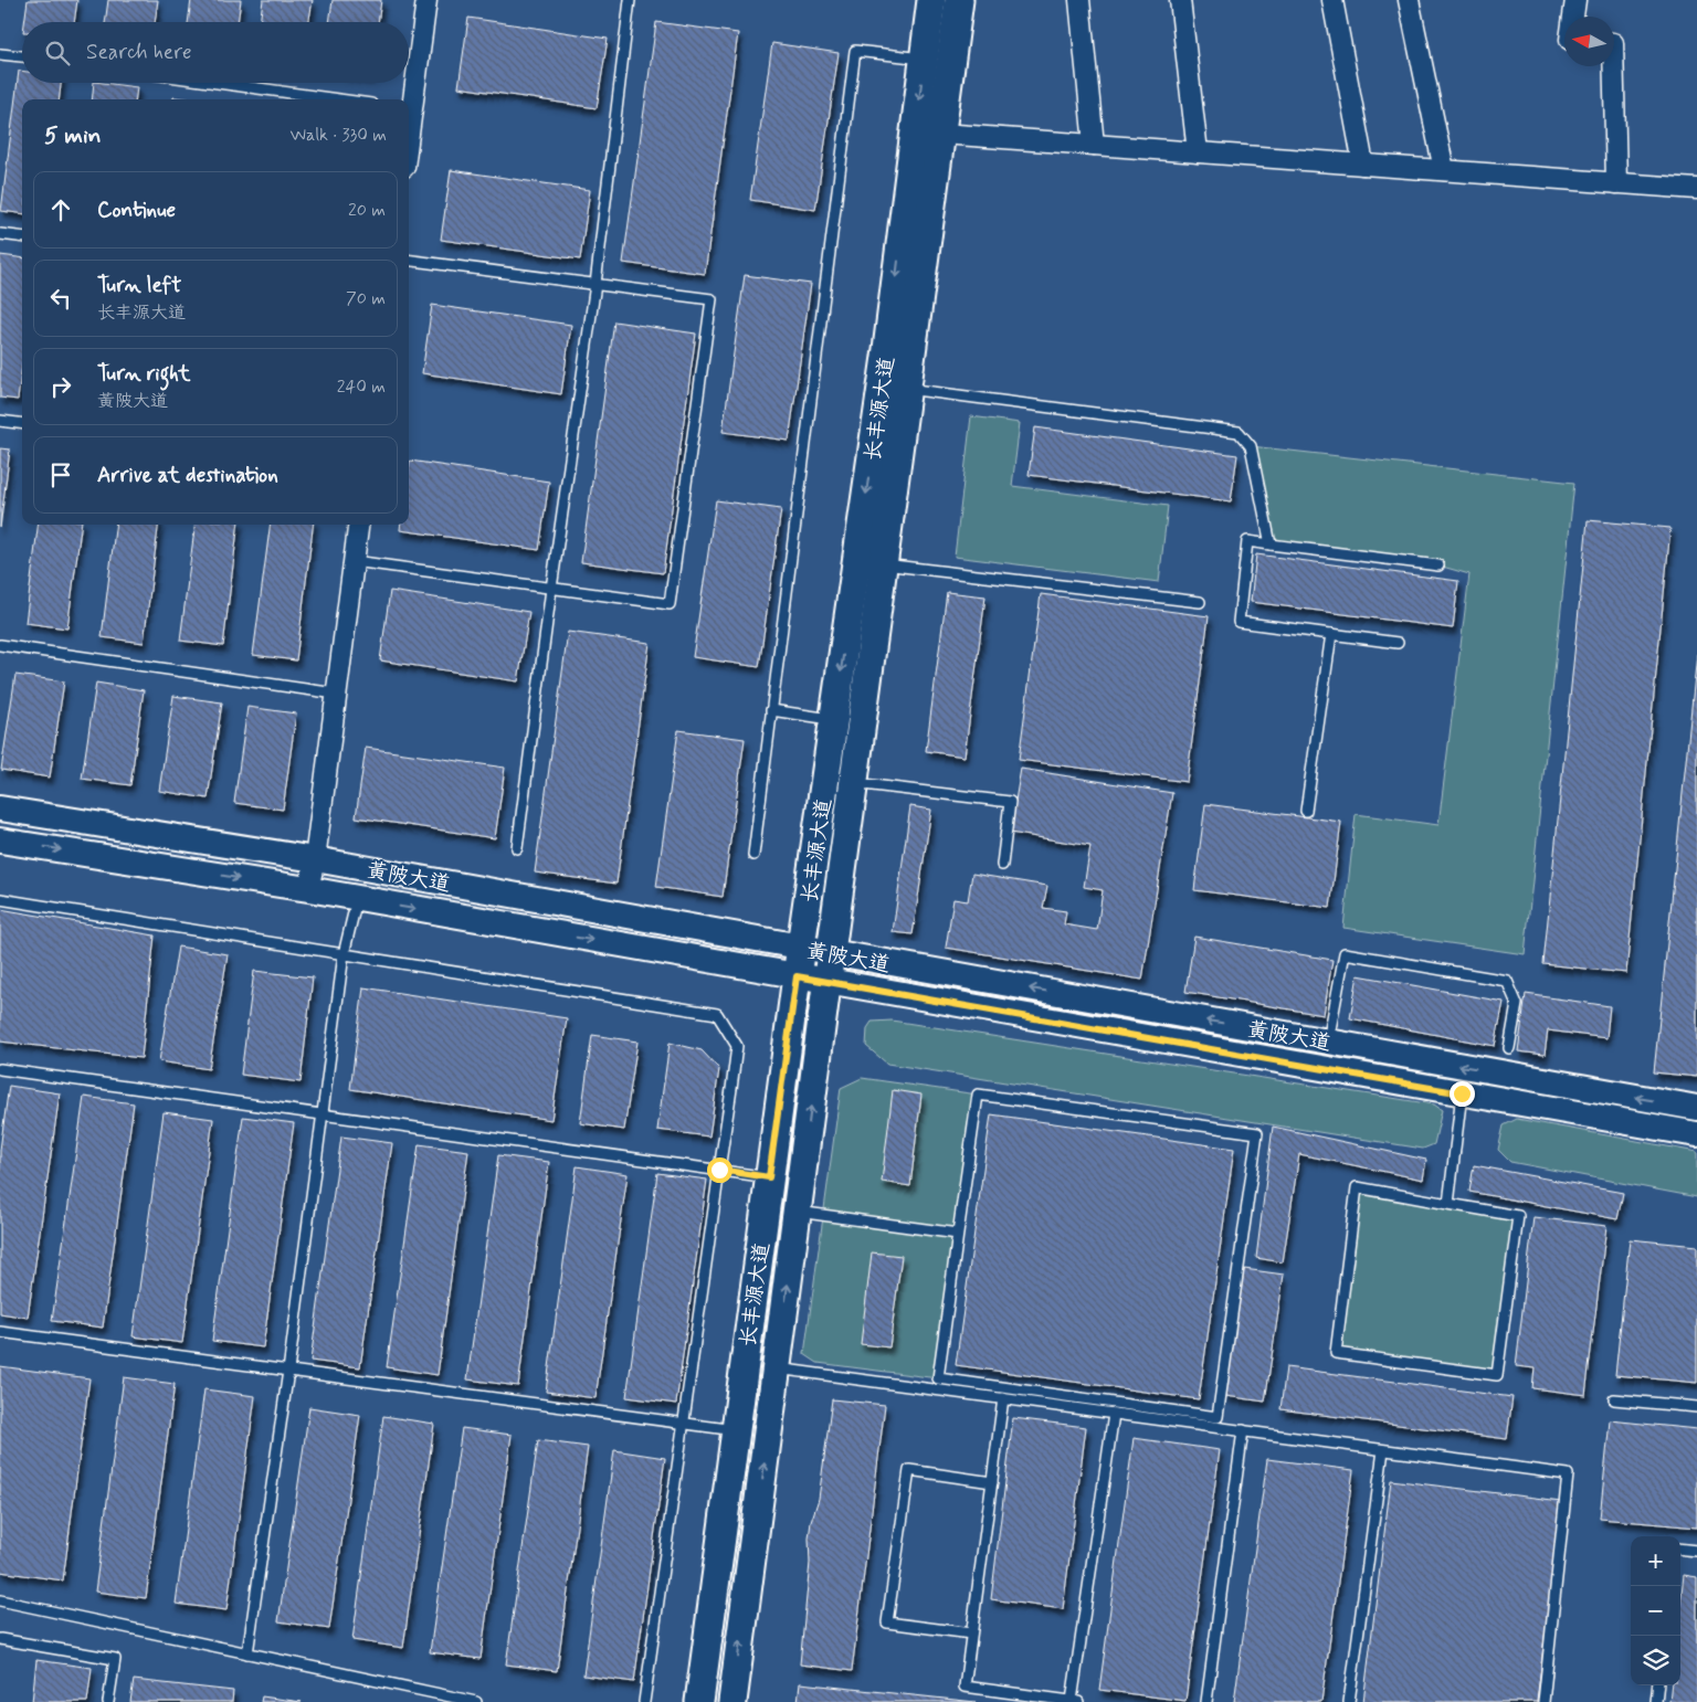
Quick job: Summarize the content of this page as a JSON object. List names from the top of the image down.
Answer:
{
  "streets": {
    "main road": ["长丰源大道"],
    "street": ["黄陂大道"]
  },
  "crossings": [
    ["长丰源大道", "黄陂大道"]
  ],
  "north": "left",
  "page": {
    "search": "Search here",
    "heading": ["5 min", "Walk · 330 m"],
    "list": [
      ["Continue", "20 m"],
      ["Turn left", "长丰源大道", "70 m"],
      ["Turn right", "黄陂大道", "240 m"],
      "Arrive at destination"
    ],
    "map_buttons": ["+", "−"]
  }
}
